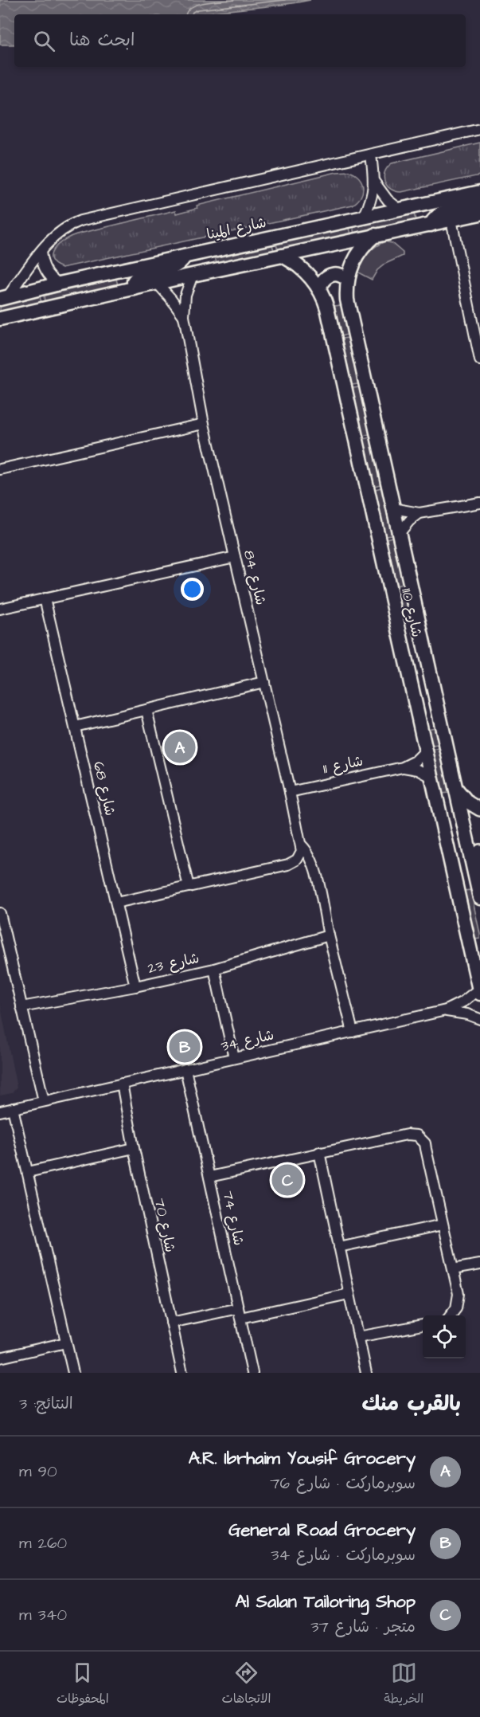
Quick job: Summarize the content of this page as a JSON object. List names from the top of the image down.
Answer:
{
  "streets": {
    "main road": ["شارع المينا", "شارع 110"],
    "street": [
      "شارع 84",
      "شارع 11",
      "شارع 68",
      "شارع 23",
      "شارع 34",
      "شارع 74",
      "شارع 70"
    ]
  },
  "crossings": [
    ["شارع 84", "شارع 11"],
    ["شارع 84", "شارع 23"],
    ["شارع 84", "شارع 34"],
    ["شارع 110", "شارع 11"],
    ["شارع 110", "شارع 34"],
    ["شارع 68", "شارع 23"],
    ["شارع 34", "شارع 74"],
    ["شارع 34", "شارع 70"]
  ],
  "page": {
    "search": "ابحث هنا",
    "pins": ["A", "B", "C"],
    "heading": ["بالقرب منك", "النتائج: 3"],
    "list": [
      {
        "mark": "A",
        "name": "A.R. Ibrhaim Yousif Grocery",
        "note": "سوبرماركت · شارع 76",
        "value": "90 m"
      },
      {
        "mark": "B",
        "name": "General Road Grocery",
        "note": "سوبرماركت · شارع 34",
        "value": "260 m"
      },
      {
        "mark": "C",
        "name": "Al Salan Tailoring Shop",
        "note": "متجر · شارع 37",
        "value": "340 m"
      }
    ],
    "nav": ["الخريطة", "الاتجاهات", "المحفوظات"]
  }
}
